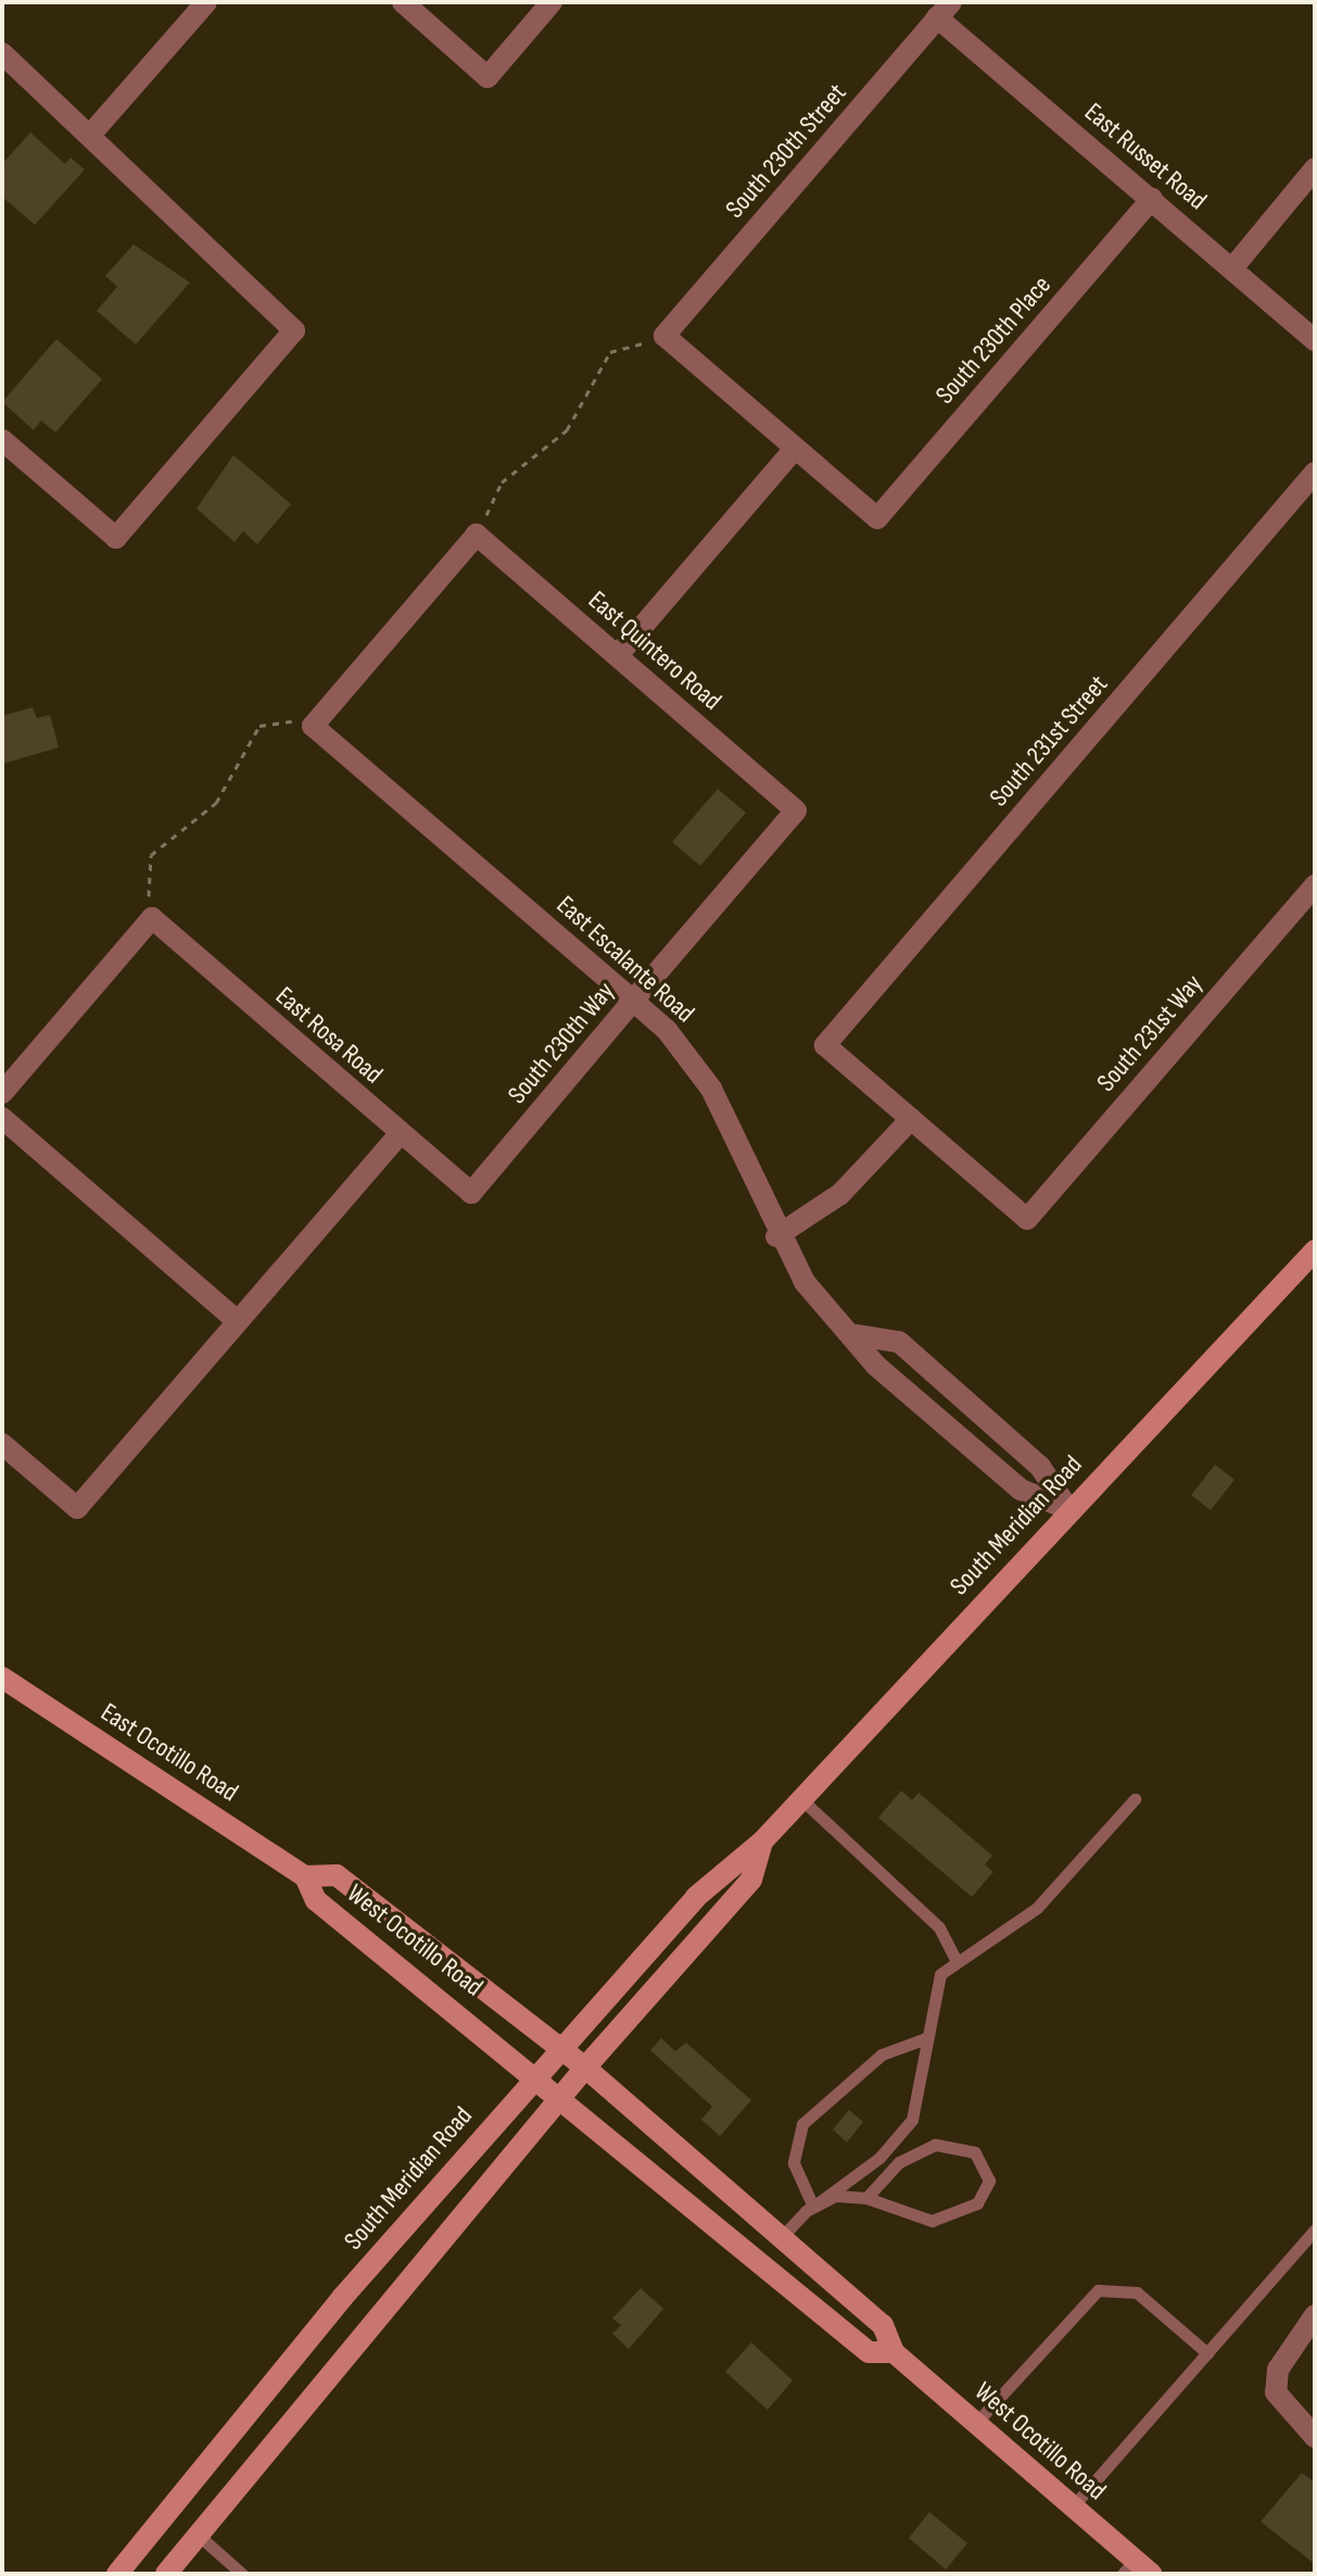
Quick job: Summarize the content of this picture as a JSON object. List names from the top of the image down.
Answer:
{
  "streets": {
    "street": [
      "South 230th Street",
      "East Russet Road",
      "South 230th Place",
      "East Quintero Road",
      "South 231st Street",
      "East Escalante Road",
      "South 231st Way",
      "East Rosa Road",
      "South 230th Way",
      "South Meridian Road",
      "East Ocotillo Road",
      "West Ocotillo Road"
    ]
  },
  "crossings": [
    ["South 230th Street", "East Russet Road"],
    ["East Russet Road", "South 230th Place"],
    ["East Quintero Road", "South 230th Way"],
    ["South 231st Street", "South 231st Way"],
    ["East Escalante Road", "South 230th Way"],
    ["East Escalante Road", "South Meridian Road"],
    ["East Rosa Road", "South 230th Way"],
    ["South Meridian Road", "West Ocotillo Road"],
    ["East Ocotillo Road", "West Ocotillo Road"]
  ]
}
